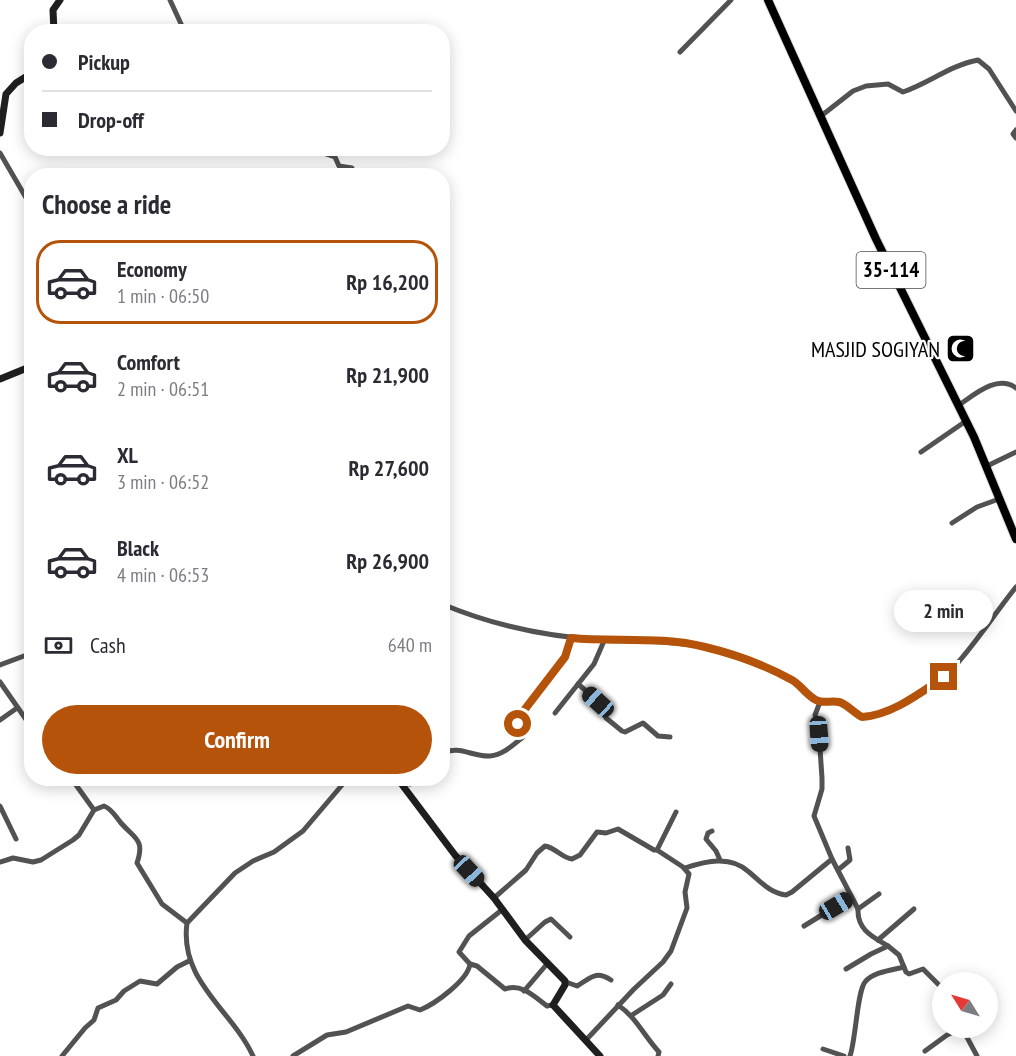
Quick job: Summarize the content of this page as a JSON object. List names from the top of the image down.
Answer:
{
  "streets": {
    "main road": ["35-114"]
  },
  "places": {
    "mosque": ["MASJID SOGIYAN"]
  },
  "north": "top left",
  "page": {
    "banner": ["Pickup", "Drop-off"],
    "heading": "Choose a ride",
    "list": [
      {
        "name": "Economy",
        "note": "1 min · 06:50",
        "value": "Rp 16,200"
      },
      {
        "name": "Comfort",
        "note": "2 min · 06:51",
        "value": "Rp 21,900"
      },
      {
        "name": "XL",
        "note": "3 min · 06:52",
        "value": "Rp 27,600"
      },
      {
        "name": "Black",
        "note": "4 min · 06:53",
        "value": "Rp 26,900"
      }
    ],
    "bubble": "2 min",
    "pay": ["Cash", "640 m"],
    "buttons": "Confirm"
  }
}
